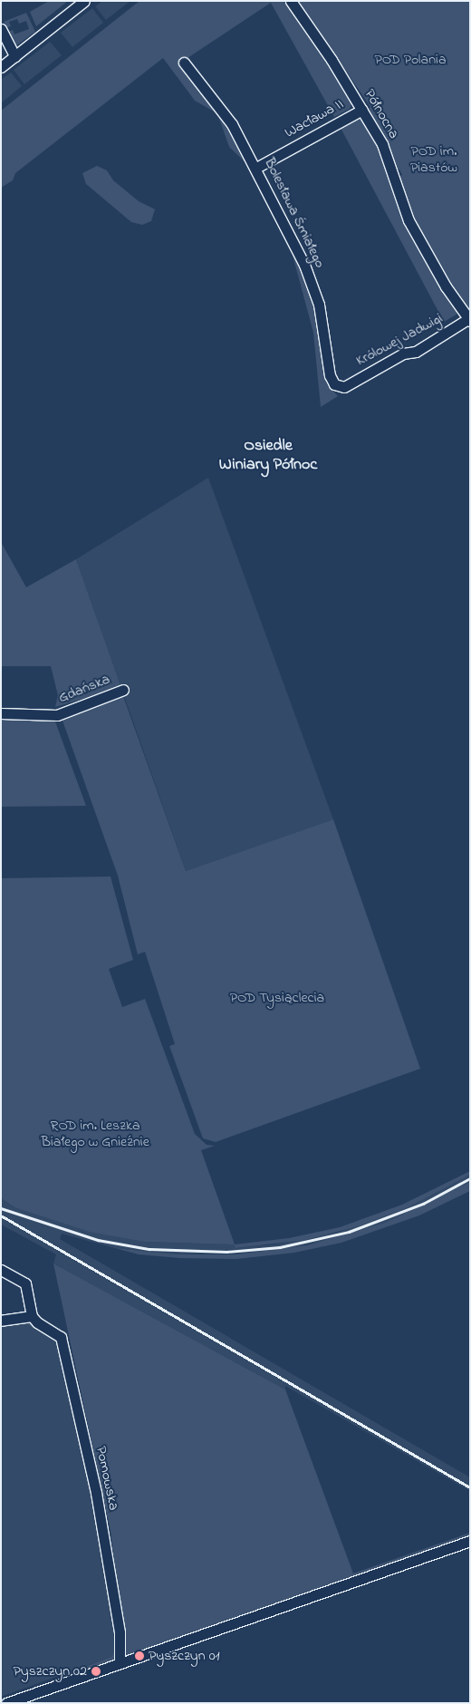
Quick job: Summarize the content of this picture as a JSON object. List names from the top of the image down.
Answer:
{
  "streets": {
    "street": [
      "Północna",
      "Wacława II",
      "Bolesława Śmiałego",
      "Królowej Jadwigi",
      "Gdańska",
      "Pomowska"
    ]
  },
  "crossings": [
    ["Północna", "Wacława II"],
    ["Północna", "Królowej Jadwigi"],
    ["Wacława II", "Bolesława Śmiałego"],
    ["Bolesława Śmiałego", "Królowej Jadwigi"]
  ],
  "districts": ["Osiedle Winiary Północ"],
  "parks": [
    "POD Polania",
    "POD im. Piastów",
    "POD Tysiąclecia",
    "ROD im. Leszka Białego w Gnieźnie"
  ],
  "places": ["Pyszczyn 01", "Pyszczyn 02"]
}
